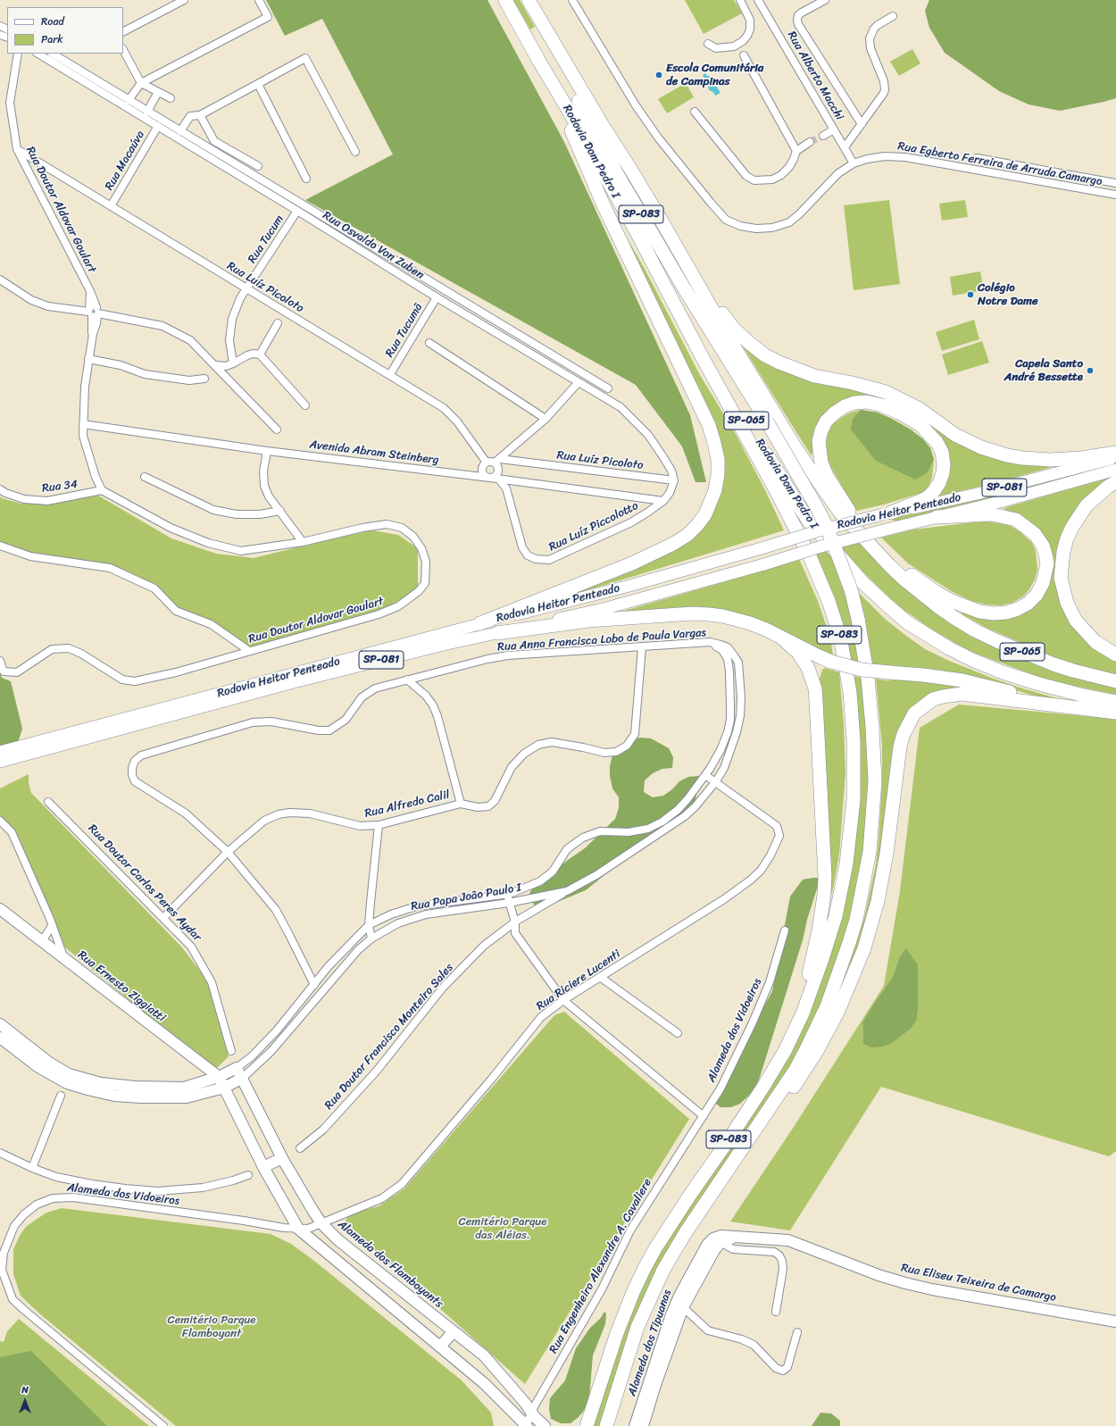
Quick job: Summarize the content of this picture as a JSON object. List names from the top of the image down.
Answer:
{
  "streets": {
    "highway": ["Rodovia Dom Pedro I", "SP-083", "SP-065"],
    "main road": ["SP-081", "Rodovia Heitor Penteado"],
    "street": [
      "Rua Alberto Macchi",
      "Rua Macaúva",
      "Rua Egberto Ferreira de Arruda Camargo",
      "Rua Doutor Aldovar Goulart",
      "Rua Tucum",
      "Rua Osvaldo Von Zuben",
      "Rua Luíz Picoloto",
      "Rua Tucumã",
      "Avenida Abram Steinberg",
      "Rua 34",
      "Rua Luíz Piccolotto",
      "Rua Anna Francisca Lobo de Paula Vargas",
      "Rua Alfredo Calil",
      "Rua Doutor Carlos Peres Aydar",
      "Rua Papa João Paulo I",
      "Rua Riciere Lucenti",
      "Rua Ernesto Ziggiatti",
      "Alameda dos Vidoeiros",
      "Rua Doutor Francisco Monteiro Sales",
      "Alameda dos Flamboyants",
      "Rua Engenheiro Alexandre A. Cavaliere",
      "Rua Eliseu Teixeira de Camargo",
      "Alameda dos Tipuanas"
    ]
  },
  "crossings": [
    ["Rua Alberto Macchi", "Rua Egberto Ferreira de Arruda Camargo"],
    ["Rodovia Dom Pedro I", "SP-083"],
    ["Rua Macaúva", "Rua Osvaldo Von Zuben"],
    ["Rua Macaúva", "Rua Luíz Picoloto"],
    ["Rua Doutor Aldovar Goulart", "Rua Luíz Picoloto"],
    ["Rua Doutor Aldovar Goulart", "Avenida Abram Steinberg"],
    ["Rua Doutor Aldovar Goulart", "Rua 34"],
    ["Rua Tucum", "Rua Osvaldo Von Zuben"],
    ["Rua Tucum", "Rua Luíz Picoloto"],
    ["Rua Osvaldo Von Zuben", "Rua Luíz Picoloto"],
    ["Rua Osvaldo Von Zuben", "Rua Tucumã"],
    ["Rua Luíz Picoloto", "Rua Tucumã"],
    ["Rua Luíz Picoloto", "Avenida Abram Steinberg"],
    ["Avenida Abram Steinberg", "Rua Luíz Piccolotto"],
    ["Rua Anna Francisca Lobo de Paula Vargas", "Rua Alfredo Calil"],
    ["Rua Anna Francisca Lobo de Paula Vargas", "Rua Papa João Paulo I"],
    ["Rua Alfredo Calil", "Rua Doutor Carlos Peres Aydar"],
    ["Rua Papa João Paulo I", "Rua Riciere Lucenti"],
    ["Rua Papa João Paulo I", "Rua Ernesto Ziggiatti"],
    ["Rua Papa João Paulo I", "Rua Doutor Francisco Monteiro Sales"],
    ["Rua Papa João Paulo I", "Alameda dos Flamboyants"],
    ["Rua Riciere Lucenti", "Alameda dos Vidoeiros"],
    ["Rua Riciere Lucenti", "Alameda dos Flamboyants"],
    ["Alameda dos Vidoeiros", "Rua Engenheiro Alexandre A. Cavaliere"],
    ["Alameda dos Flamboyants", "Rua Engenheiro Alexandre A. Cavaliere"],
    ["Rua Eliseu Teixeira de Camargo", "Alameda dos Tipuanas"]
  ],
  "parks": ["Cemitério Parque das Aléias.", "Cemitério Parque Flamboyant"],
  "places": ["Escola Comunitária de Campinas", "Colégio Notre Dame", "Capela Santo André Bessette"],
  "legend": ["Road", "Park"],
  "north": "top"
}
